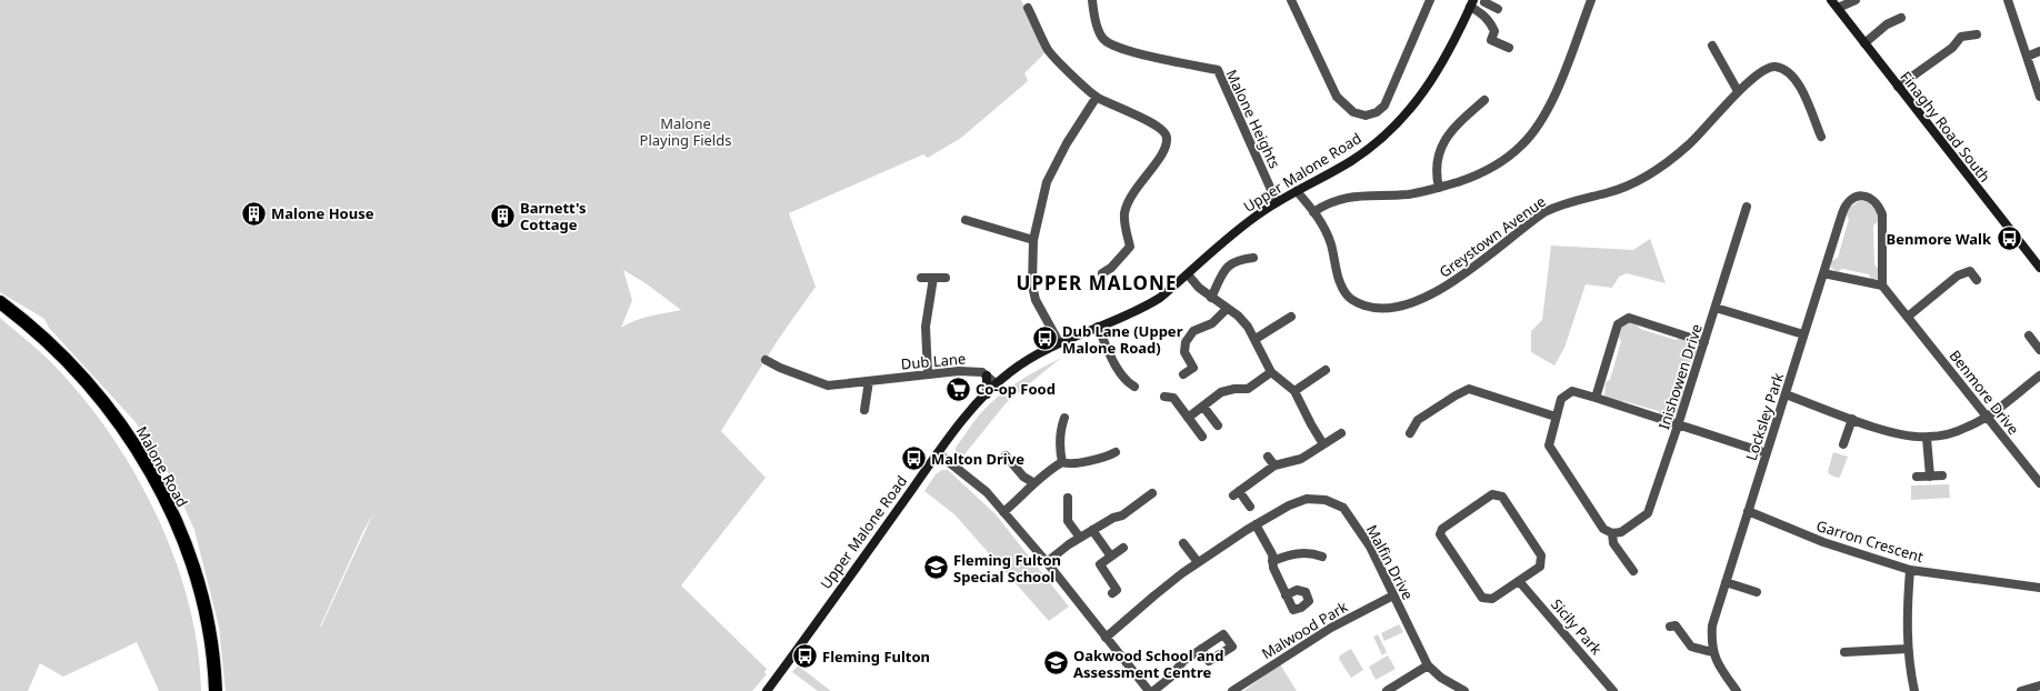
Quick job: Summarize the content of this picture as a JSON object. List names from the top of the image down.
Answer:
{
  "streets": {
    "highway": ["Malone Road"],
    "main road": ["Finaghy Road South", "Upper Malone Road"],
    "street": [
      "Malone Heights",
      "Greystown Avenue",
      "Dub Lane",
      "Inishowen Drive",
      "Benmore Drive",
      "Locksley Park",
      "Garron Crescent",
      "Malfin Drive",
      "Sicily Park",
      "Malwood Park"
    ]
  },
  "crossings": [
    ["Malone Heights", "Upper Malone Road"],
    ["Upper Malone Road", "Greystown Avenue"],
    ["Benmore Drive", "Locksley Park"],
    ["Locksley Park", "Garron Crescent"],
    ["Malfin Drive", "Malwood Park"]
  ],
  "districts": ["UPPER MALONE"],
  "parks": ["Malone Playing Fields"],
  "places": {
    "building": ["Malone House", "Barnett's Cottage"],
    "bus stop": [
      "Benmore Walk",
      "Dub Lane (Upper Malone Road)",
      "Malton Drive",
      "Fleming Fulton"
    ],
    "supermarket": ["Co-op Food"],
    "school or university": ["Fleming Fulton Special School", "Oakwood School and Assessment Centre"]
  }
}
